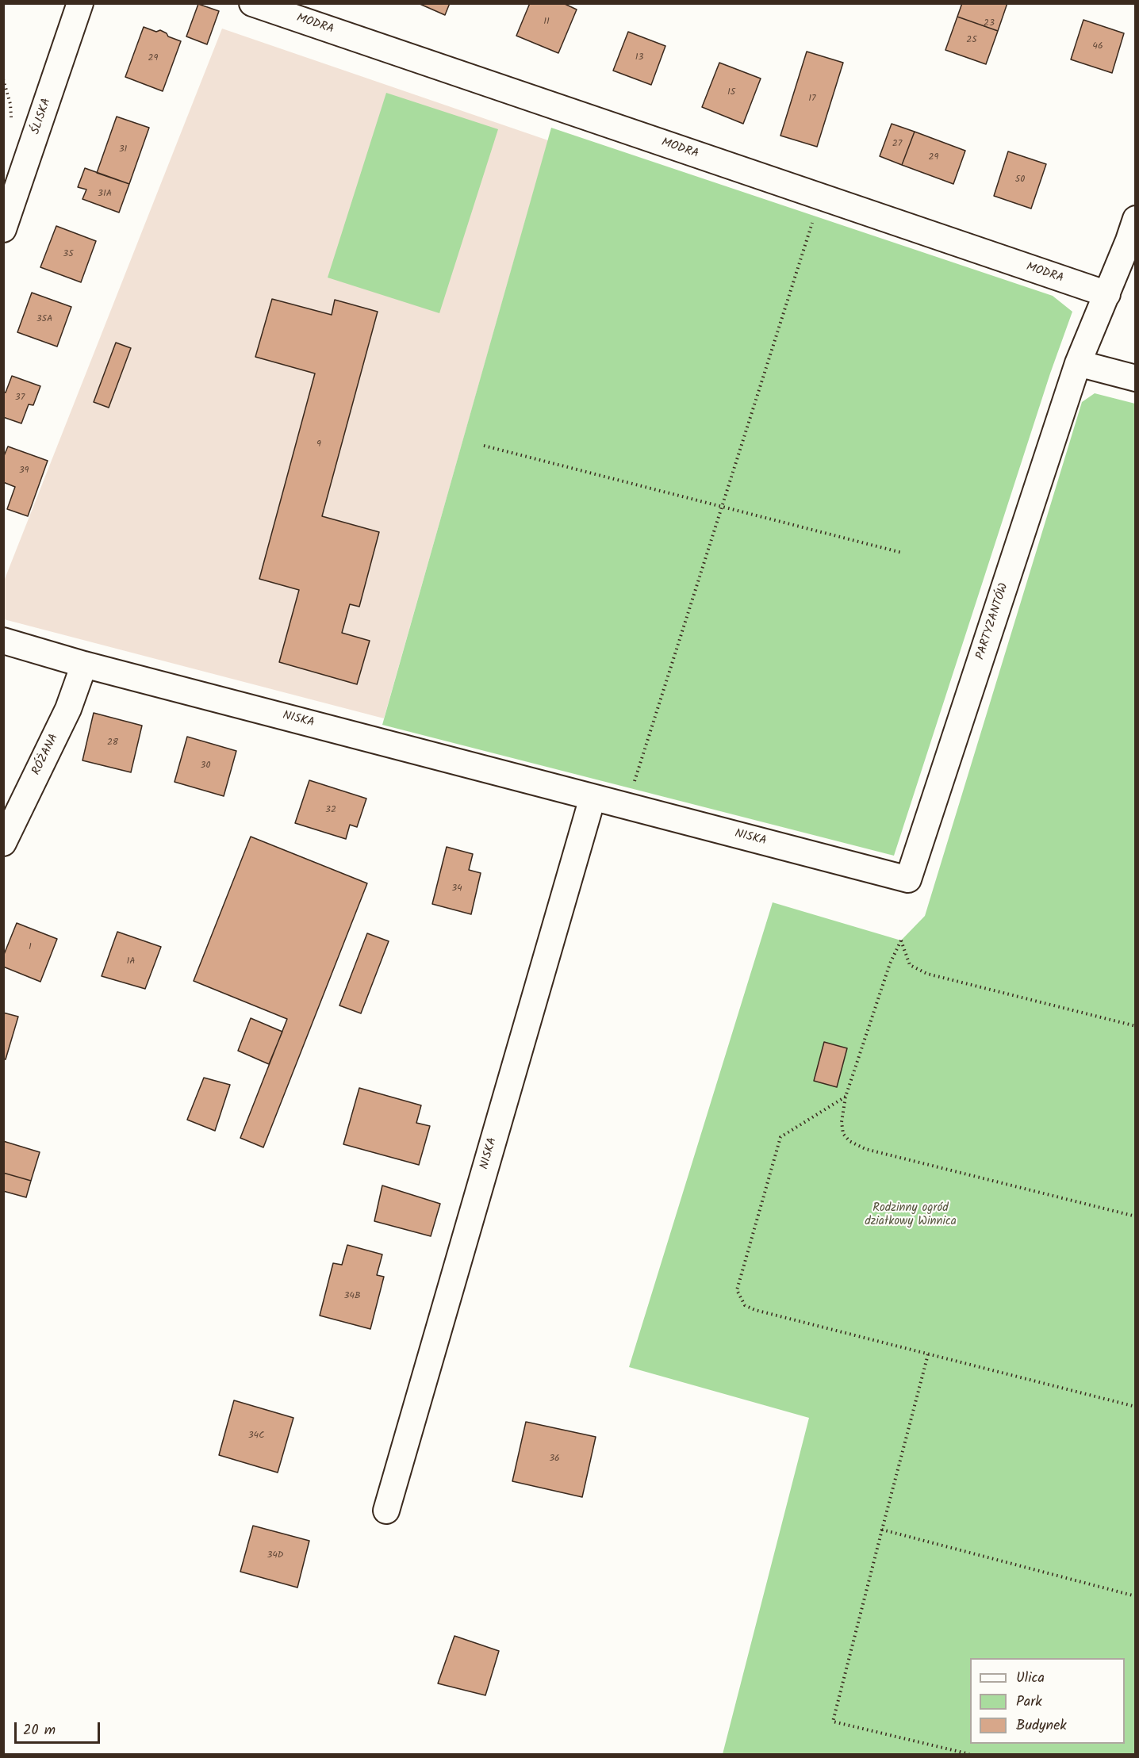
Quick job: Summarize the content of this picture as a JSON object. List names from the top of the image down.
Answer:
{
  "streets": {
    "street": [
      "MODRA",
      "ŚLISKA",
      "PARTYZANTÓW",
      "NISKA",
      "RÓŻANA"
    ]
  },
  "crossings": [
    ["MODRA", "PARTYZANTÓW"],
    ["PARTYZANTÓW", "NISKA"],
    ["NISKA", "RÓŻANA"]
  ],
  "parks": ["Rodzinny ogród działkowy Winnica"],
  "house_numbers": [
    "11",
    "23",
    "25",
    "46",
    "13",
    "29",
    "15",
    "17",
    "27",
    "31",
    "29",
    "50",
    "31A",
    "35",
    "35A",
    "37",
    "9",
    "39",
    "28",
    "30",
    "32",
    "34",
    "1",
    "1A",
    "34B",
    "34C",
    "36",
    "34D"
  ],
  "legend": ["Ulica", "Park", "Budynek"],
  "scale_bar": "20 m"
}
